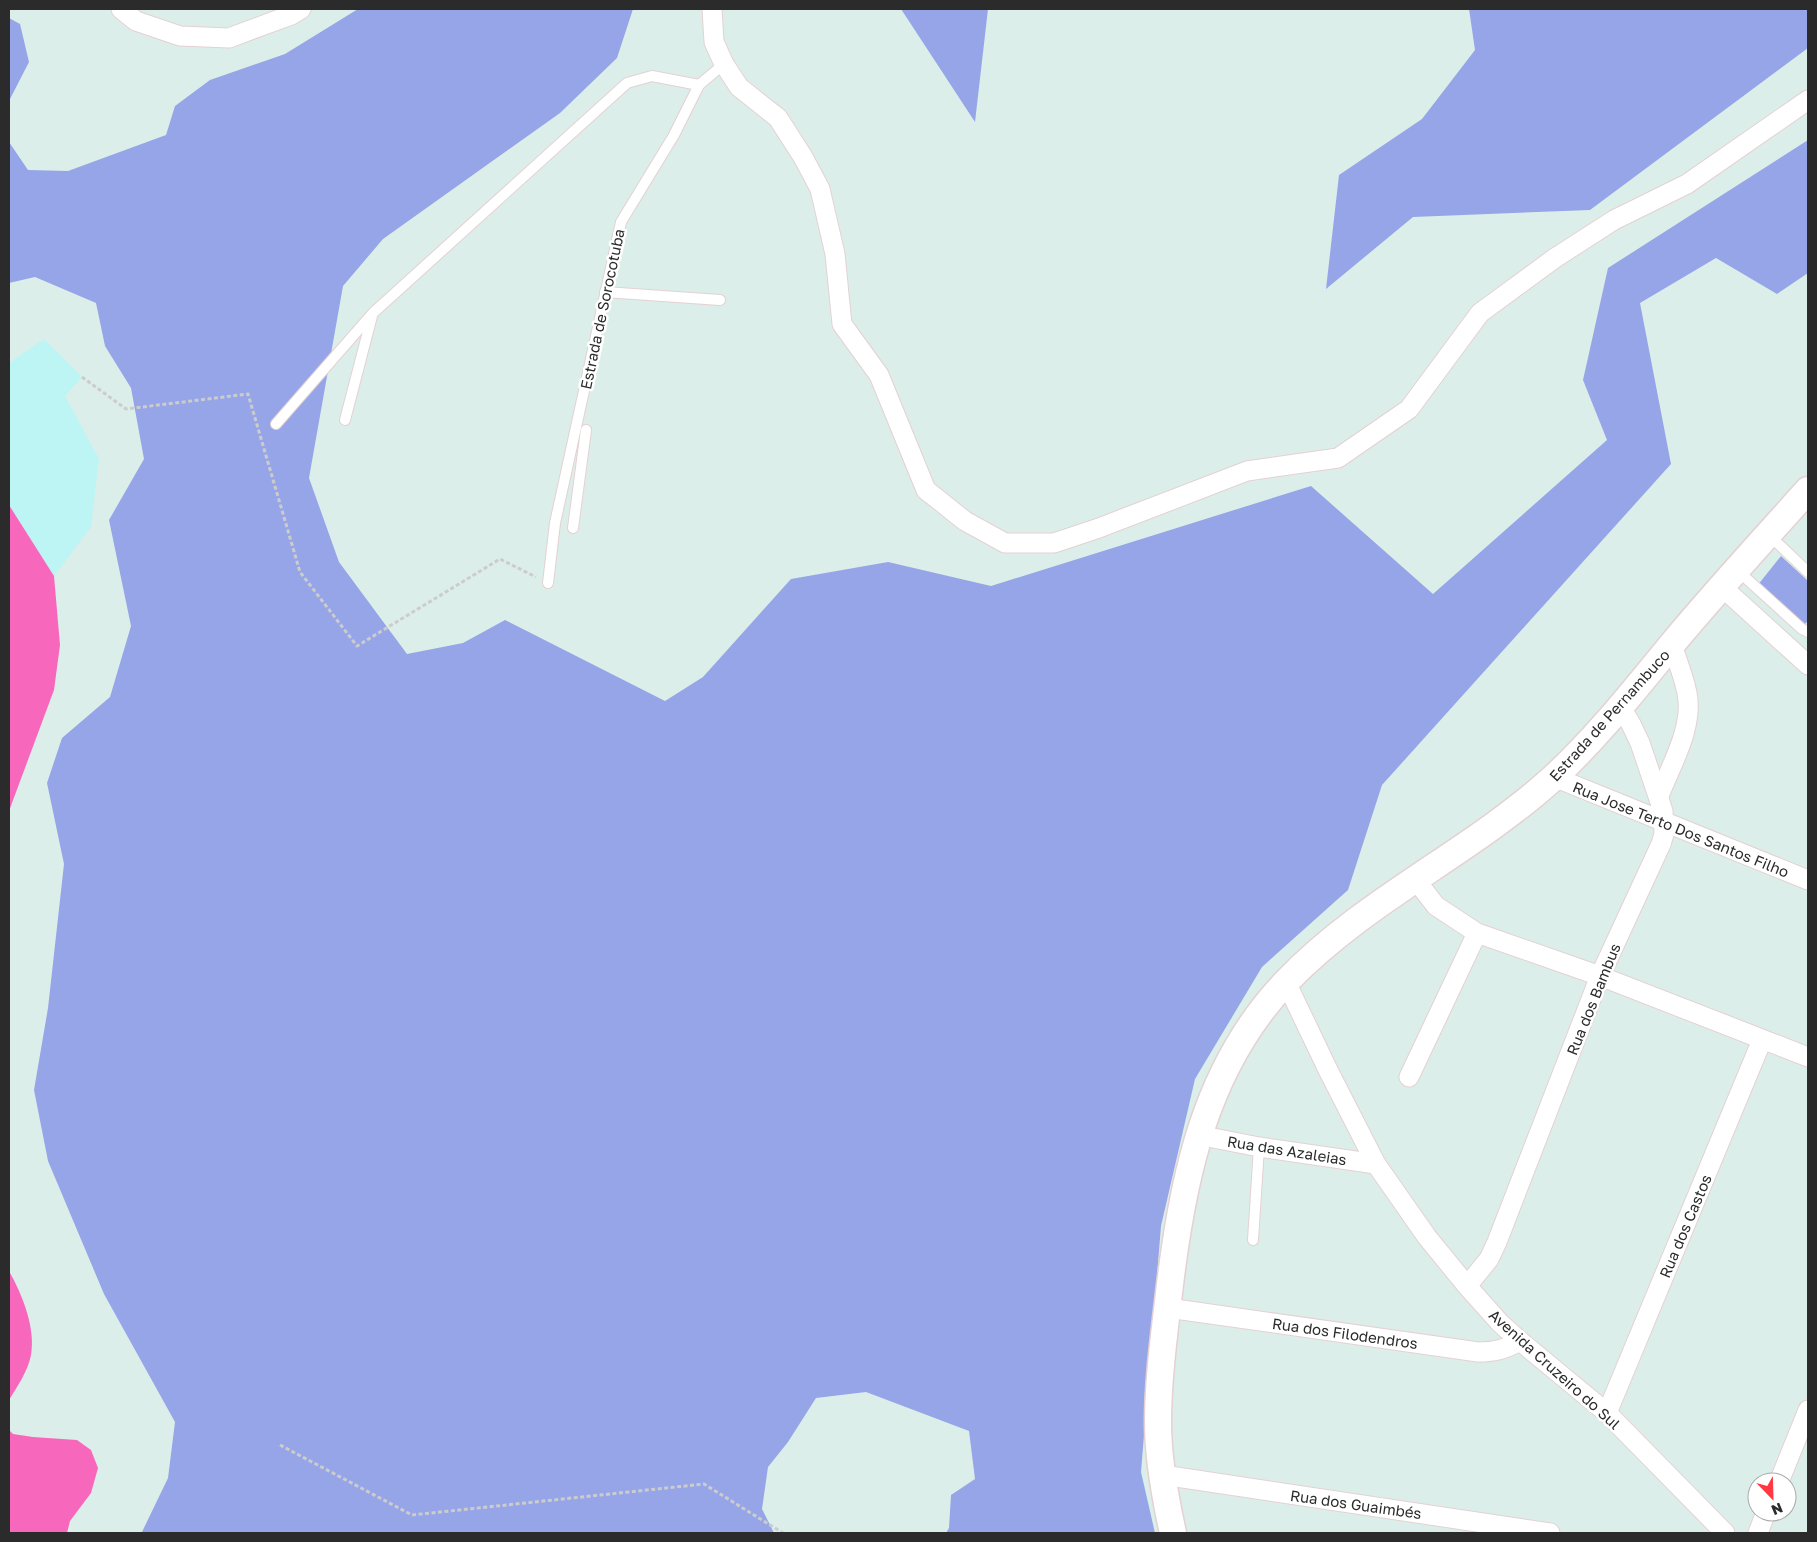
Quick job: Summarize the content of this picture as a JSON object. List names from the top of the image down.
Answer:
{
  "streets": {
    "main road": ["Estrada de Pernambuco"],
    "street": [
      "Rua Jose Terto Dos Santos Filho",
      "Rua dos Bambus",
      "Rua das Azaleias",
      "Rua dos Castos",
      "Rua dos Filodendros",
      "Avenida Cruzeiro do Sul",
      "Rua dos Guaimbés"
    ],
    "lane": ["Estrada de Sorocotuba"]
  },
  "crossings": [
    ["Estrada de Pernambuco", "Rua Jose Terto Dos Santos Filho"],
    ["Estrada de Pernambuco", "Rua dos Bambus"],
    ["Estrada de Pernambuco", "Rua das Azaleias"],
    ["Estrada de Pernambuco", "Rua dos Filodendros"],
    ["Estrada de Pernambuco", "Avenida Cruzeiro do Sul"],
    ["Estrada de Pernambuco", "Rua dos Guaimbés"],
    ["Rua Jose Terto Dos Santos Filho", "Rua dos Bambus"],
    ["Rua dos Bambus", "Avenida Cruzeiro do Sul"],
    ["Rua das Azaleias", "Avenida Cruzeiro do Sul"],
    ["Rua dos Castos", "Avenida Cruzeiro do Sul"],
    ["Rua dos Filodendros", "Avenida Cruzeiro do Sul"]
  ],
  "north": "bottom right"
}
